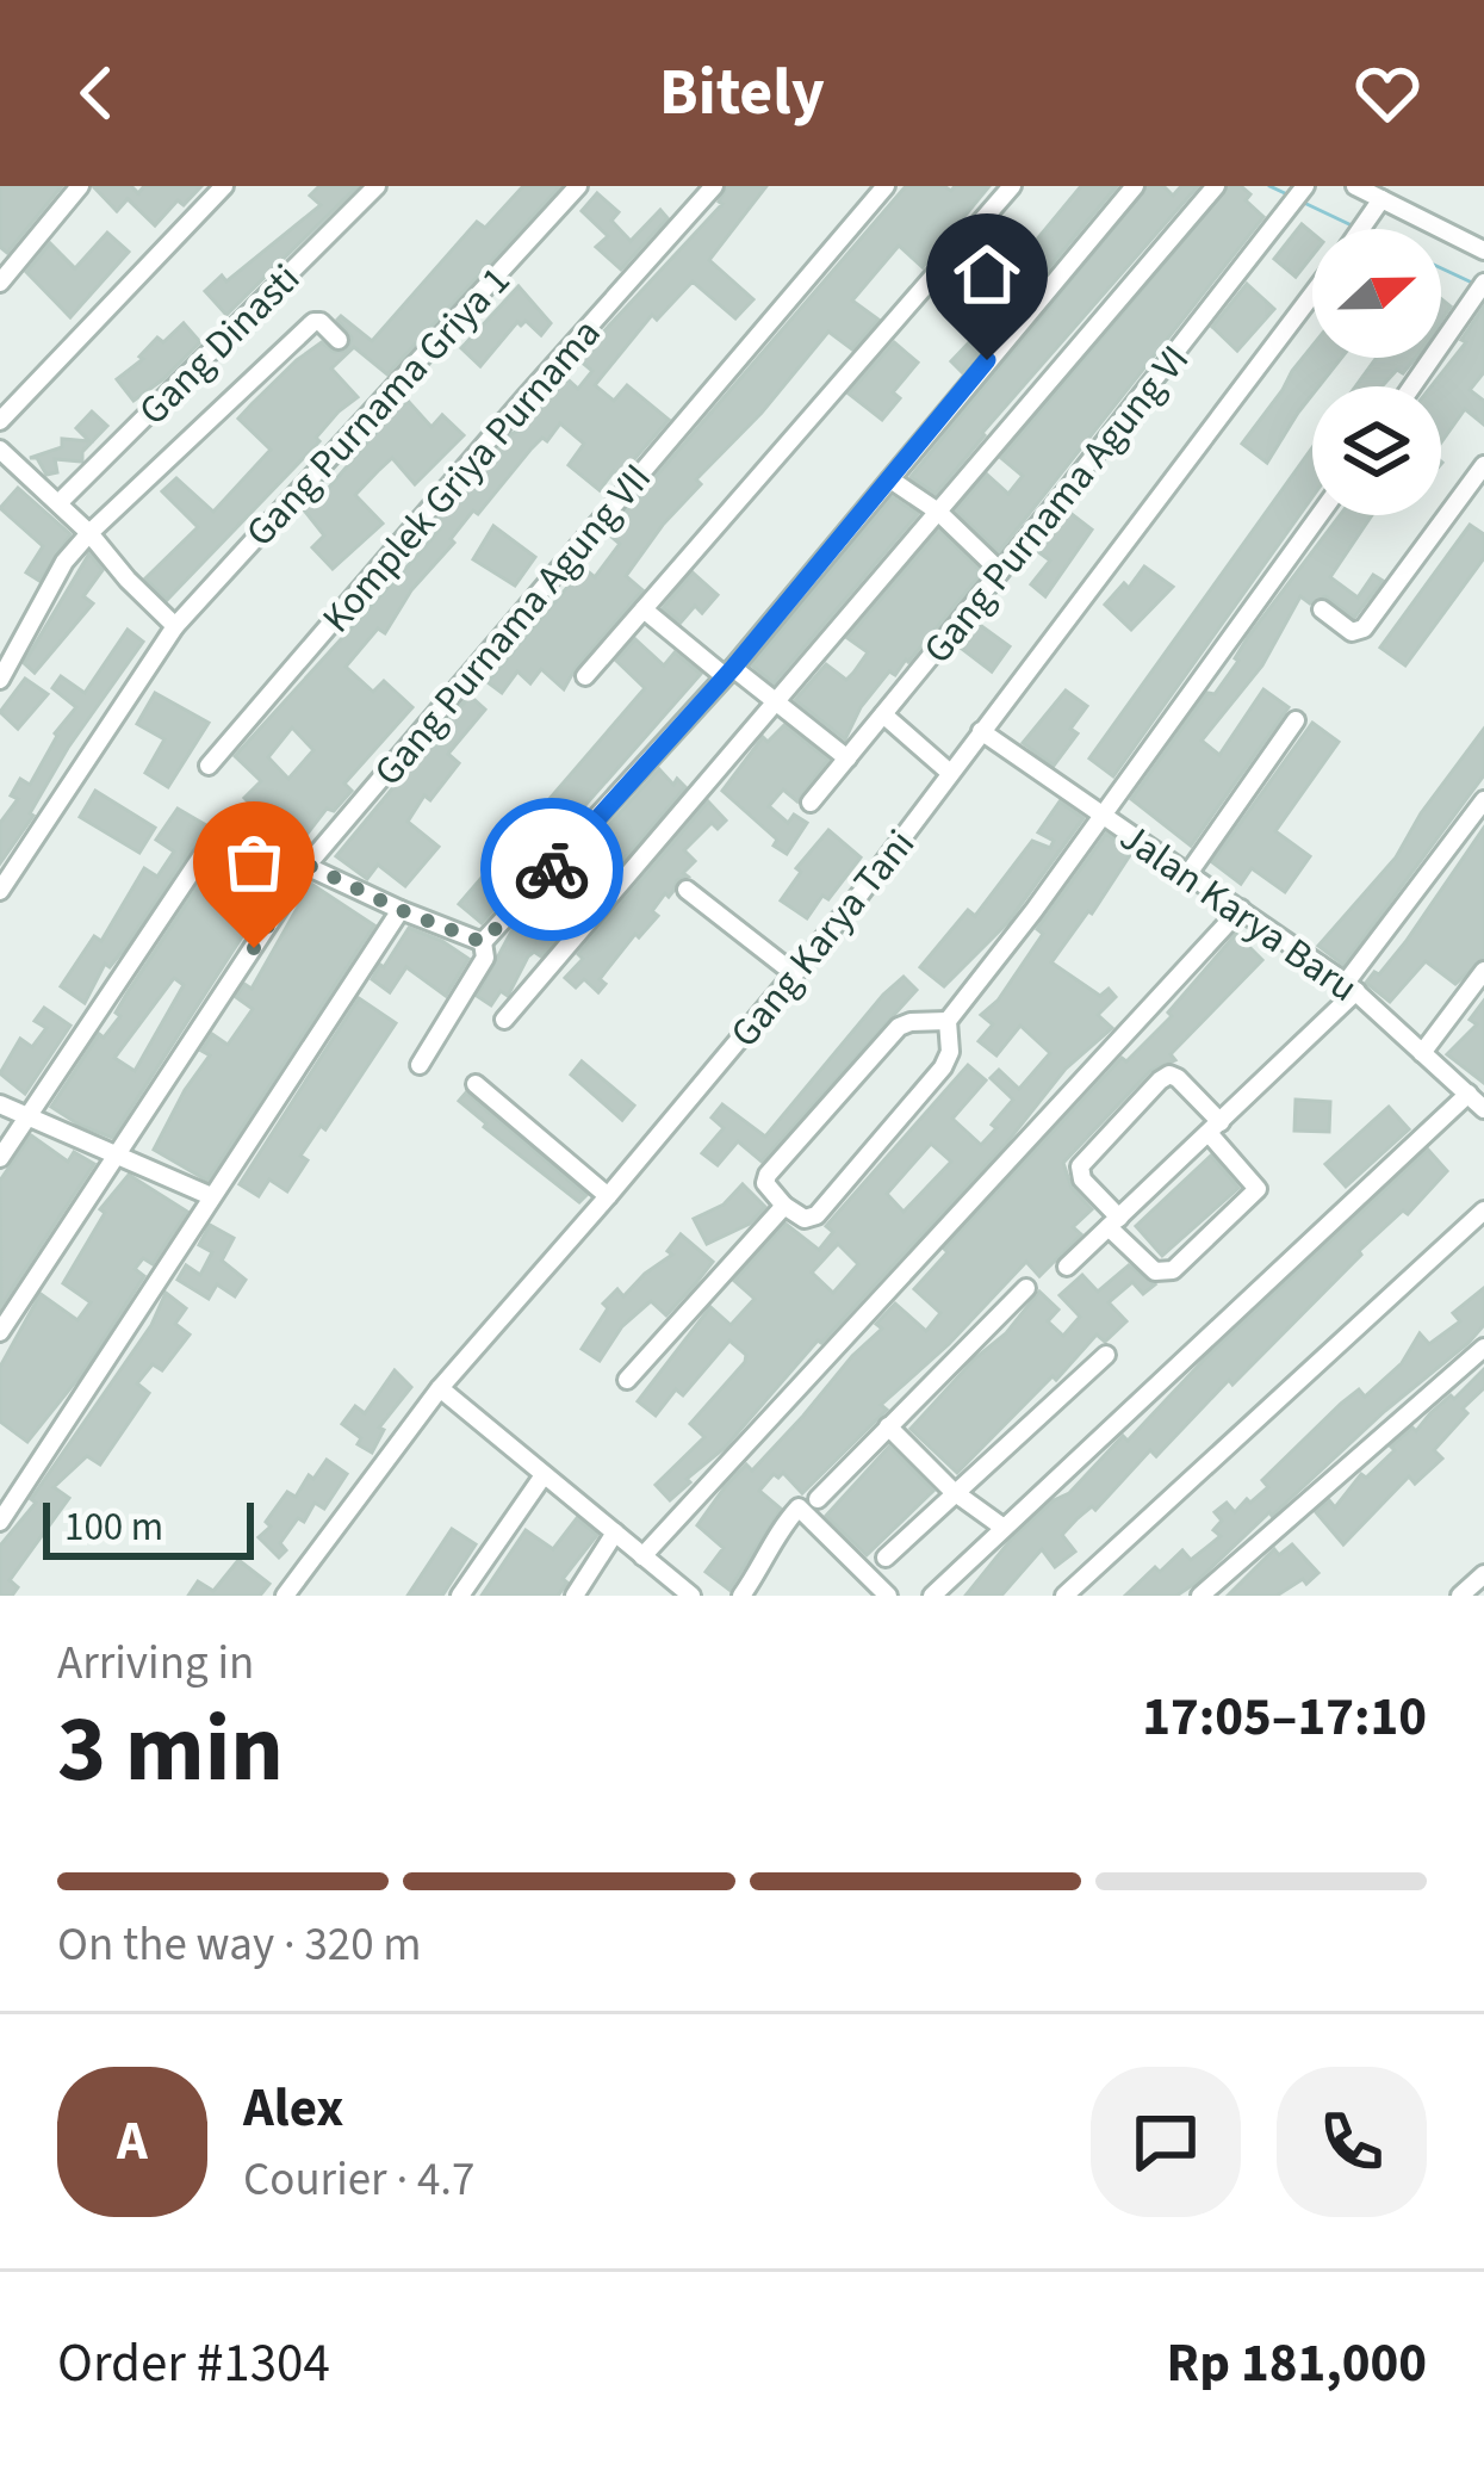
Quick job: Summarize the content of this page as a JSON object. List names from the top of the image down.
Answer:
{
  "streets": {
    "street": [
      "Gang Dinasti",
      "Gang Purnama Griya 1",
      "Komplek Griya Purnama",
      "Gang Purnama Agung VI",
      "Gang Purnama Agung VII",
      "Jalan Karya Baru",
      "Gang Karya Tani"
    ]
  },
  "crossings": [
    ["Jalan Karya Baru", "Gang Karya Tani"]
  ],
  "scale_bar": "100 m",
  "north": "right",
  "page": {
    "header": "Bitely",
    "scale": "100 m",
    "heading": ["3 min", "Arriving in", "17:05–17:10"],
    "panel": [
      "Alex",
      "Courier · 4.7",
      "Order #1304",
      "Rp 181,000"
    ],
    "bar": "On the way · 320 m",
    "round": "A"
  }
}
